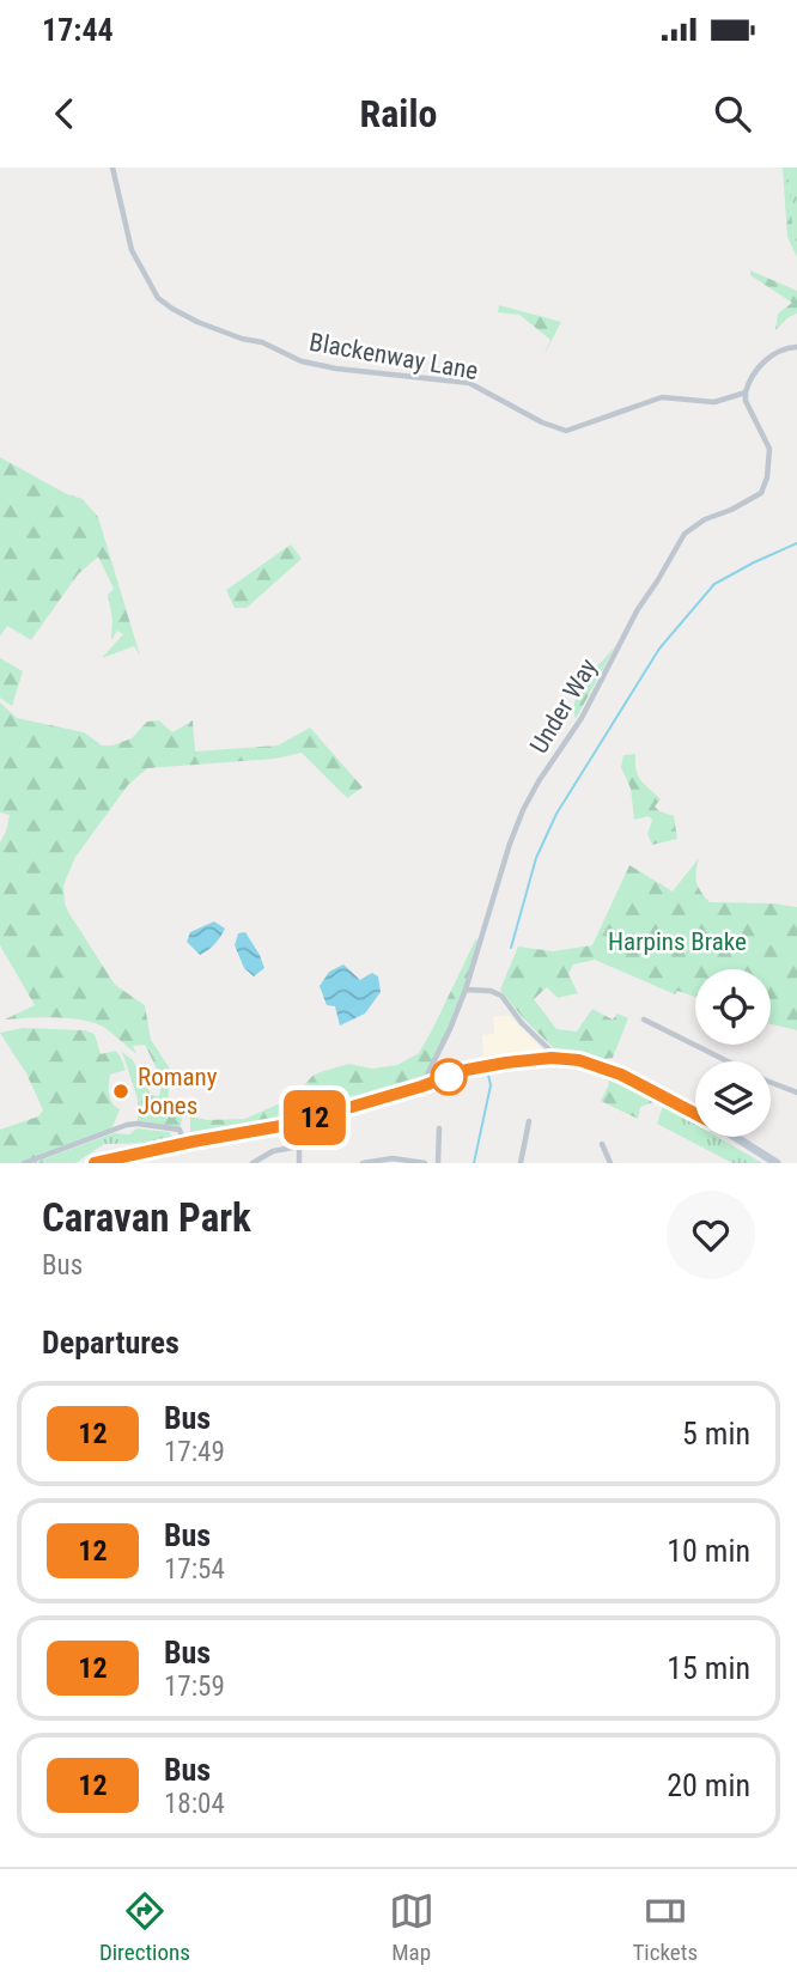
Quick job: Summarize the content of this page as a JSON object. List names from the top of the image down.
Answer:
{
  "streets": {
    "street": ["Blackenway Lane", "Under Way"]
  },
  "crossings": [
    ["Blackenway Lane", "Under Way"]
  ],
  "parks": ["Harpins Brake"],
  "places": ["Romany Jones"],
  "lines": ["bus line 12"],
  "page": {
    "status": "17:44",
    "header": "Railo",
    "on_map": "12",
    "heading": [
      ["Caravan Park", "Bus"],
      "Departures"
    ],
    "list": [
      {
        "mark": "12",
        "name": "Bus",
        "note": "17:49",
        "value": "5 min"
      },
      {
        "mark": "12",
        "name": "Bus",
        "note": "17:54",
        "value": "10 min"
      },
      {
        "mark": "12",
        "name": "Bus",
        "note": "17:59",
        "value": "15 min"
      },
      {
        "mark": "12",
        "name": "Bus",
        "note": "18:04",
        "value": "20 min"
      }
    ],
    "tabs": ["Directions", "Map", "Tickets"]
  }
}
